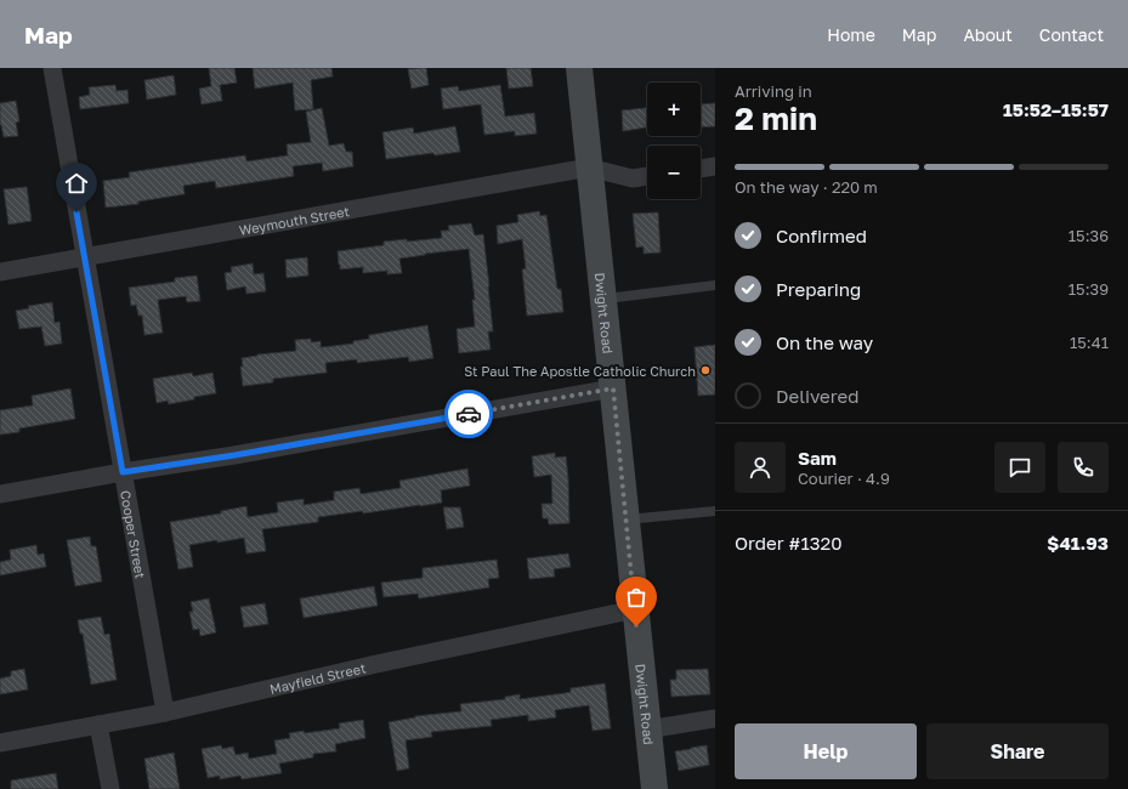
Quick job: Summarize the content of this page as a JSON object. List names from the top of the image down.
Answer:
{
  "streets": {
    "main road": ["Dwight Road"],
    "street": ["Weymouth Street", "Cooper Street", "Mayfield Street"]
  },
  "crossings": [
    ["Weymouth Street", "Dwight Road"],
    ["Weymouth Street", "Cooper Street"],
    ["Dwight Road", "Mayfield Street"],
    ["Cooper Street", "Mayfield Street"]
  ],
  "places": ["St Paul The Apostle Catholic Church"],
  "page": {
    "header": "Map",
    "nav": [
      "Home",
      "Map",
      "About",
      "Contact"
    ],
    "heading": ["2 min", "Arriving in", "15:52–15:57"],
    "panel": [
      "Sam",
      "Courier · 4.9",
      "Order #1320",
      "$41.93"
    ],
    "map_buttons": ["+", "−"],
    "bar": "On the way · 220 m",
    "list": [
      ["Confirmed", "15:36"],
      ["Preparing", "15:39"],
      ["On the way", "15:41"],
      "Delivered"
    ],
    "buttons": ["Help", "Share"]
  }
}
